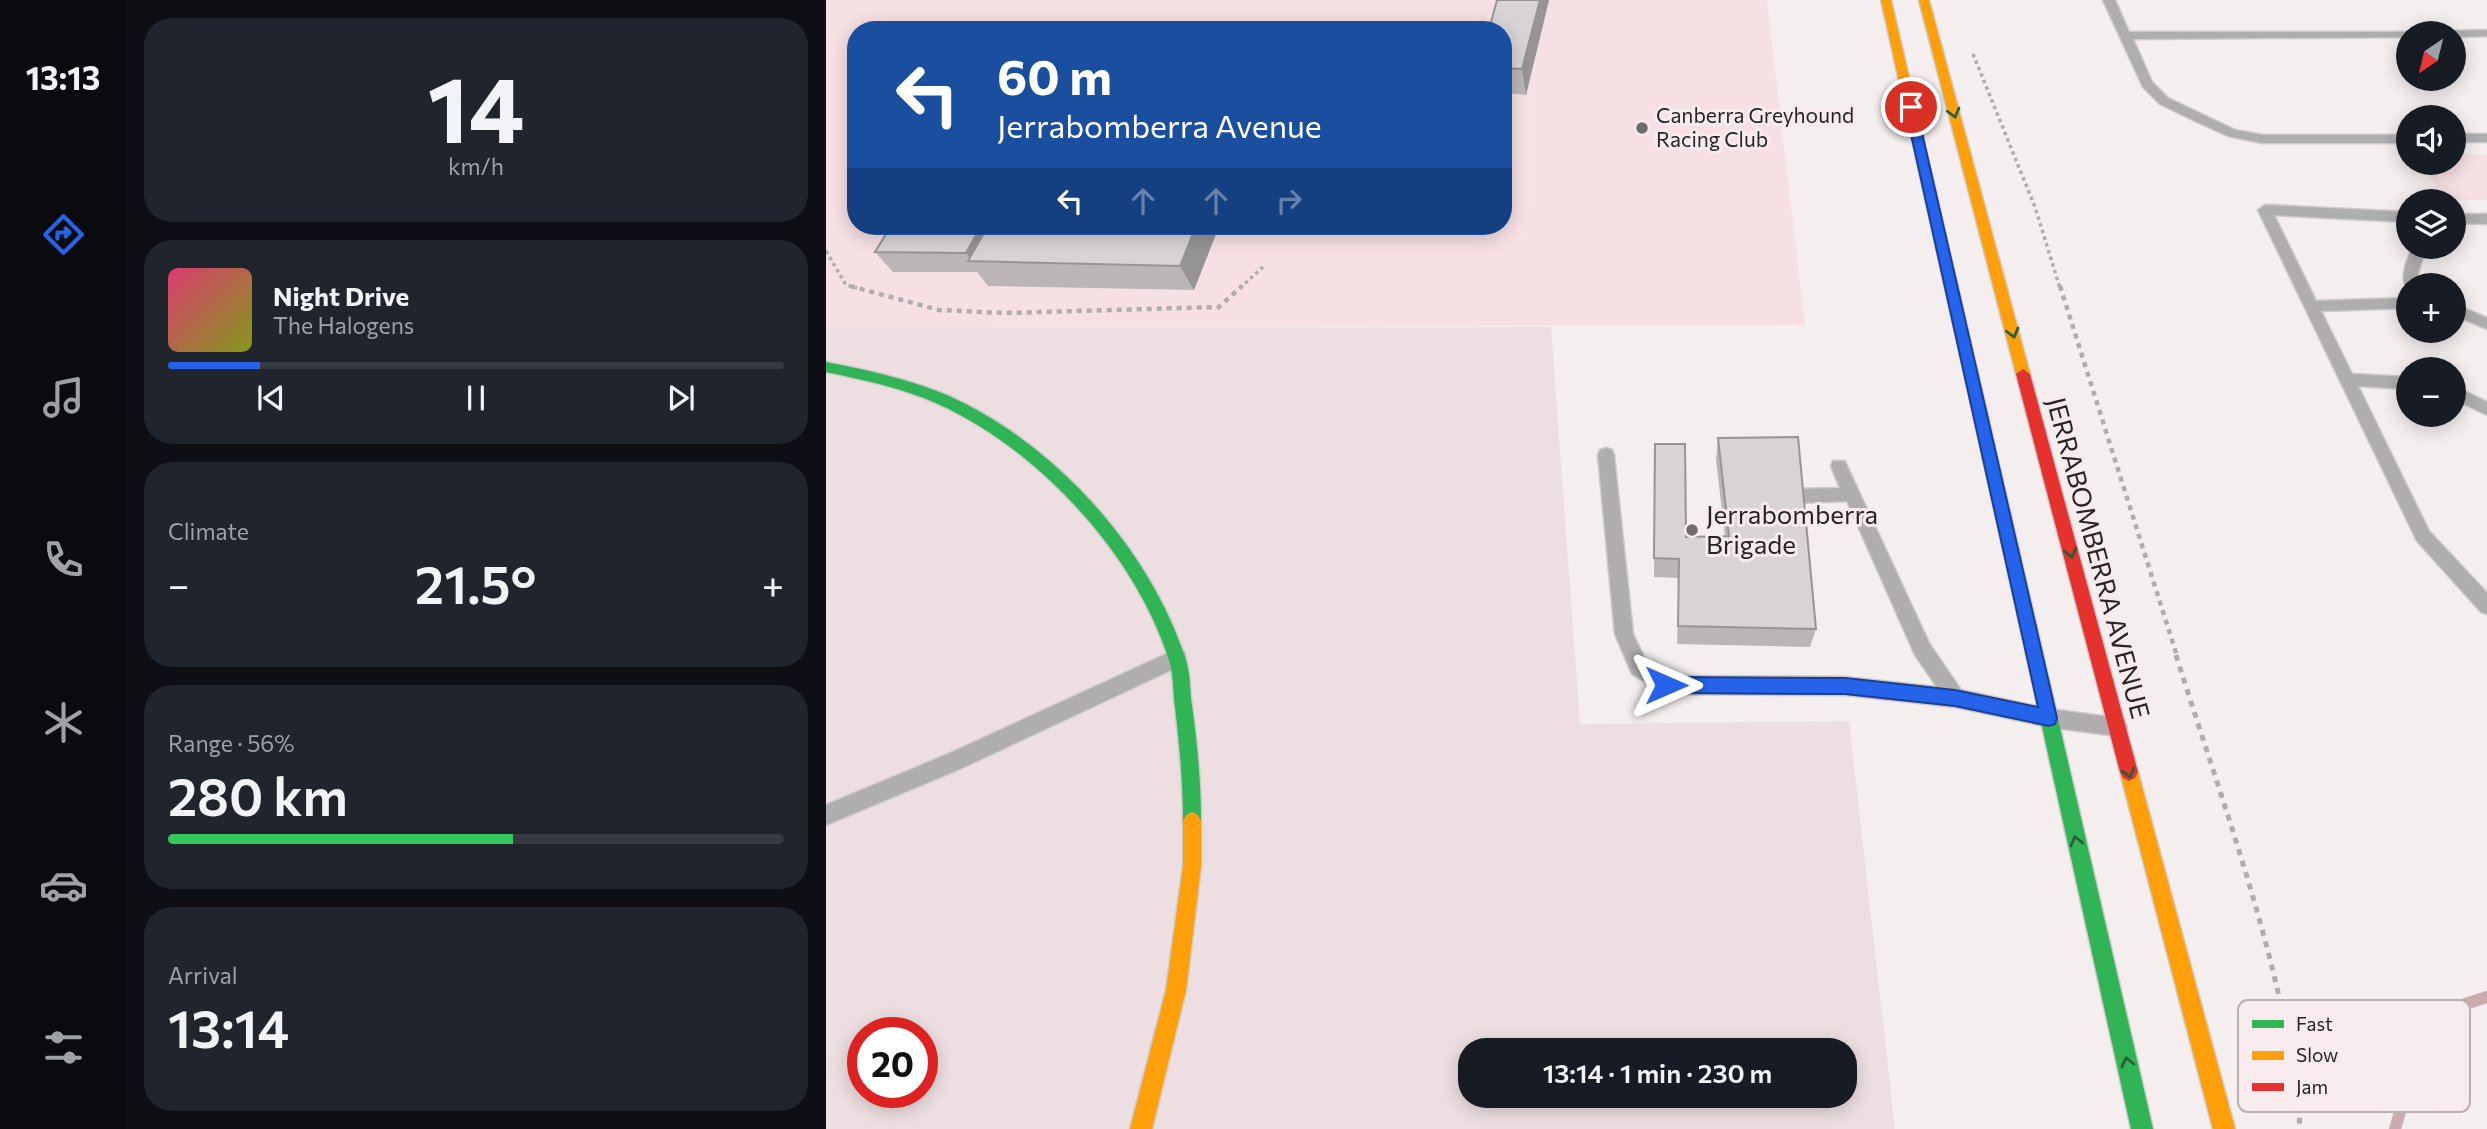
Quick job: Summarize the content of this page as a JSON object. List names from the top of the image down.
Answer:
{
  "streets": {
    "street": ["JERRABOMBERRA AVENUE"]
  },
  "places": ["Canberra Greyhound Racing Club", "Jerrabomberra Brigade"],
  "legend": ["Fast", "Slow", "Jam"],
  "north": "bottom left",
  "page": {
    "tabs": "13:13",
    "tile": [
      ["14", "km/h"],
      "Climate",
      ["Range · 56%", "280 km"],
      ["Arrival", "13:14"]
    ],
    "map_buttons": ["+", "−"],
    "turn": ["60 m", "Jerrabomberra Avenue"],
    "song": ["Night Drive", "The Halogens"],
    "heat": ["−", "21.5°", "+"],
    "limit": "20",
    "trip": "13:14 · 1 min · 230 m"
  }
}
